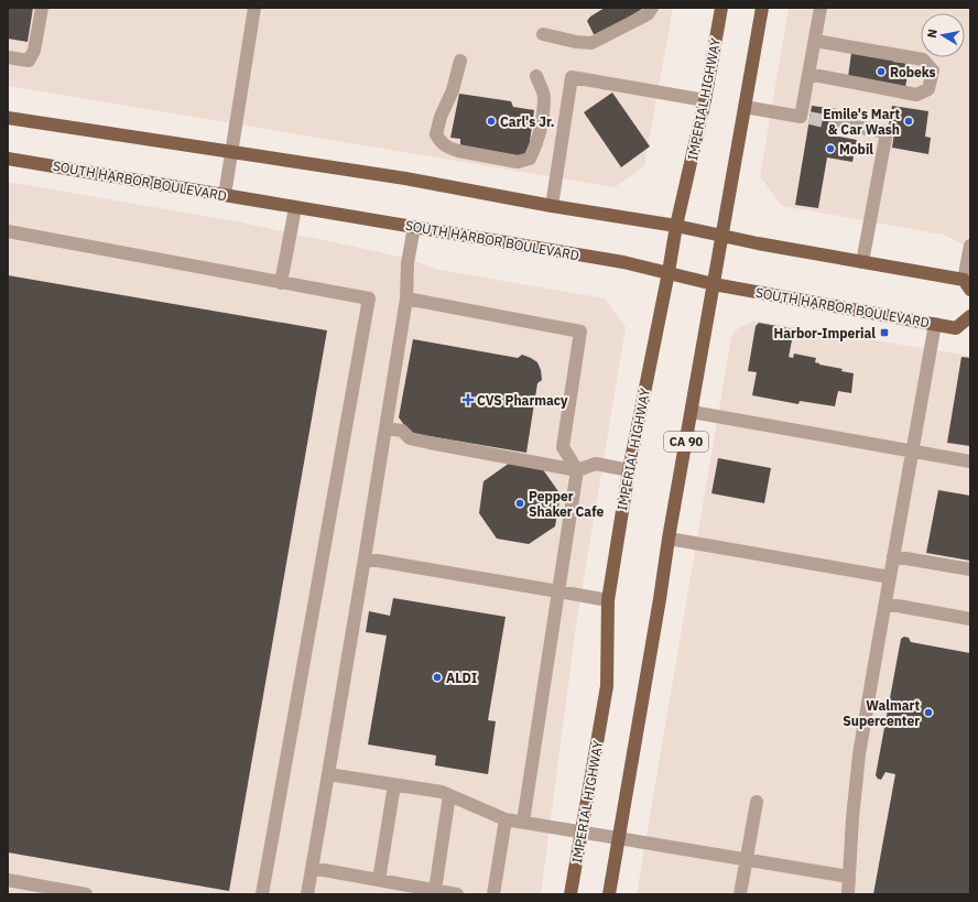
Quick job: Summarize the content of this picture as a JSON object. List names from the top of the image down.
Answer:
{
  "streets": {
    "main road": ["IMPERIAL HIGHWAY", "SOUTH HARBOR BOULEVARD", "CA 90"]
  },
  "crossings": [
    ["IMPERIAL HIGHWAY", "SOUTH HARBOR BOULEVARD"],
    ["SOUTH HARBOR BOULEVARD", "CA 90"]
  ],
  "places": {
    "other": [
      "Robeks",
      "Carl's Jr.",
      "Emile's Mart & Car Wash",
      "Mobil",
      "Pepper Shaker Cafe",
      "ALDI",
      "Walmart Supercenter"
    ],
    "transit": ["Harbor-Imperial"],
    "health": ["CVS Pharmacy"]
  },
  "north": "left"
}
